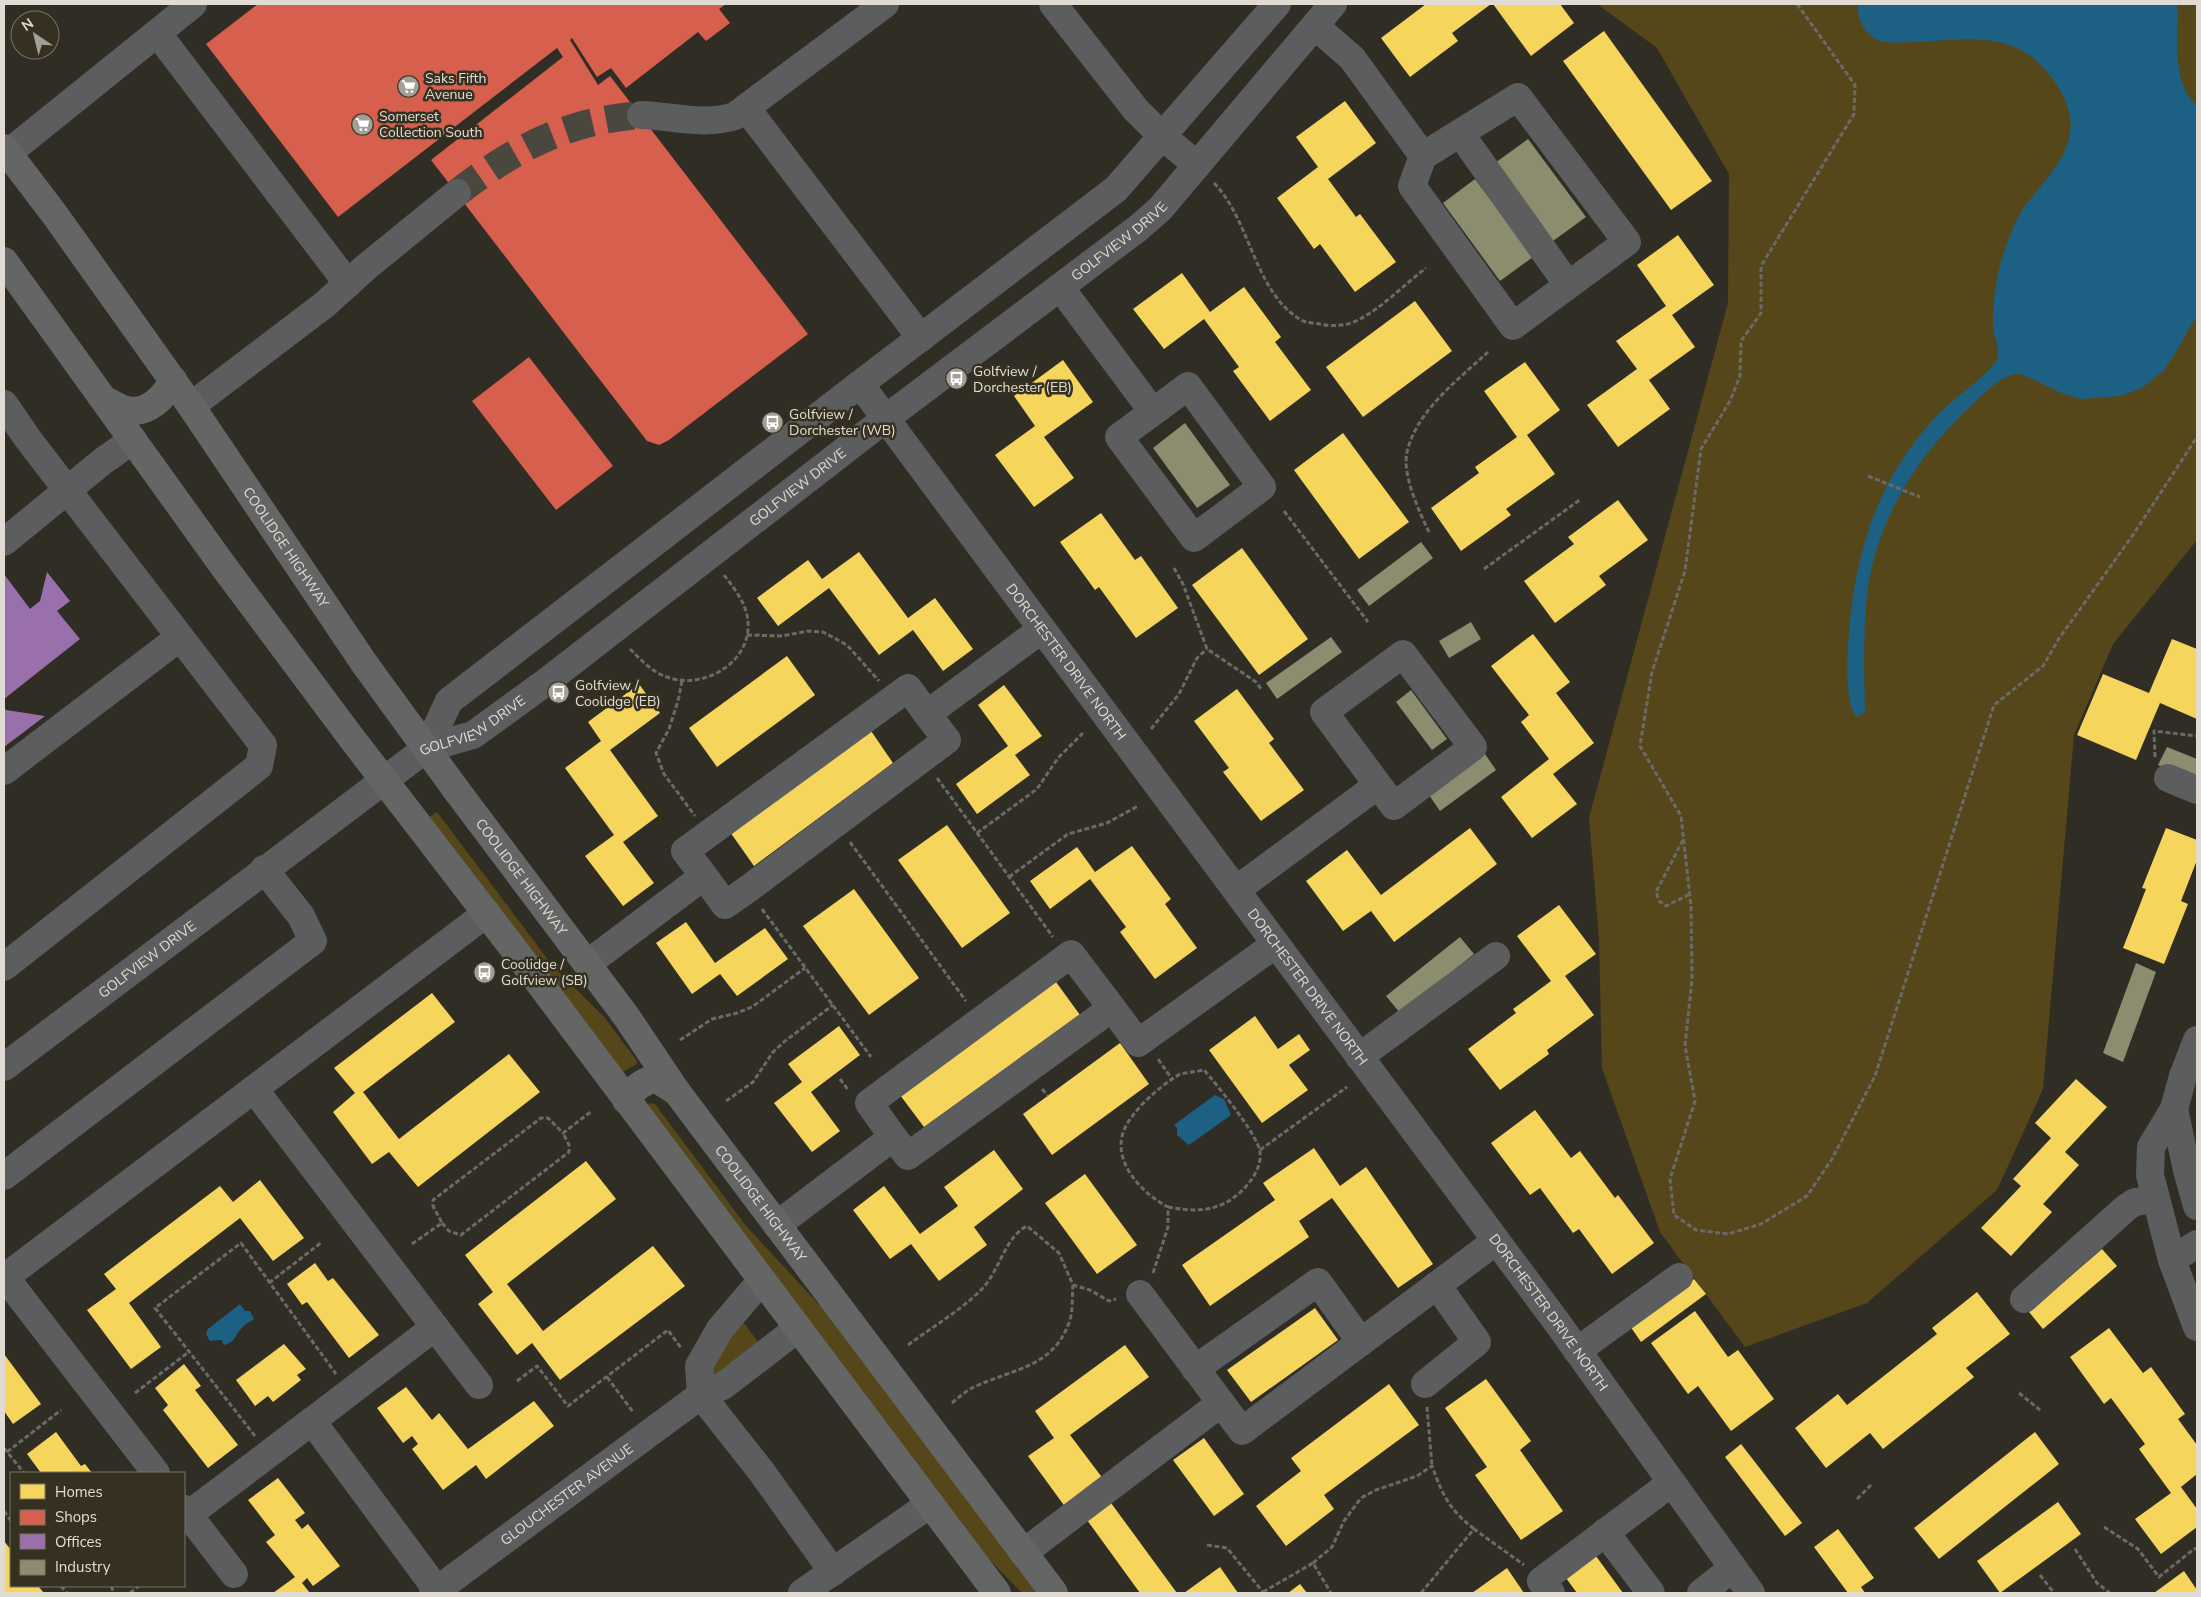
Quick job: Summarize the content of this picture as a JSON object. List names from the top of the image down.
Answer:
{
  "streets": {
    "main road": ["COOLIDGE HIGHWAY"],
    "street": ["GOLFVIEW DRIVE", "DORCHESTER DRIVE NORTH", "GLOUCHESTER AVENUE"]
  },
  "crossings": [
    ["GOLFVIEW DRIVE", "COOLIDGE HIGHWAY"],
    ["GOLFVIEW DRIVE", "DORCHESTER DRIVE NORTH"]
  ],
  "places": {
    "supermarket": ["Saks Fifth Avenue", "Somerset Collection South"],
    "bus stop": [
      "Golfview / Dorchester (EB)",
      "Golfview / Dorchester (WB)",
      "Golfview / Coolidge (EB)",
      "Coolidge / Golfview (SB)"
    ]
  },
  "legend": [
    "Homes",
    "Shops",
    "Offices",
    "Industry"
  ],
  "north": "top left"
}
